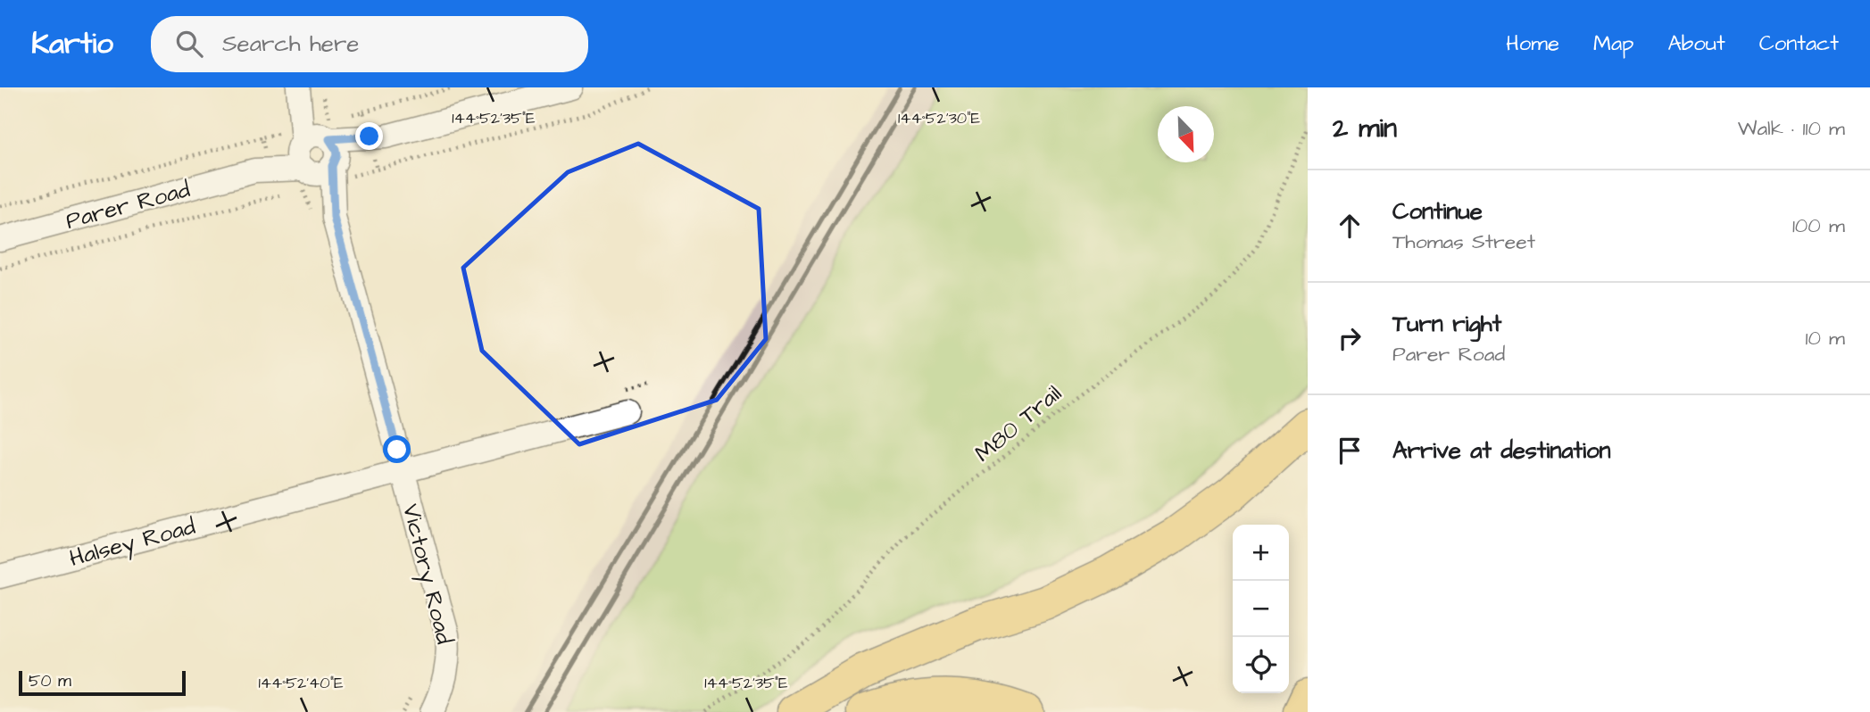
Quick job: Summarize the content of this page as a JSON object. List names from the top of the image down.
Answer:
{
  "streets": {
    "street": ["Parer Road", "Halsey Road", "Victory Road"],
    "path": ["M80 Trail"]
  },
  "crossings": [
    ["Parer Road", "Victory Road"],
    ["Halsey Road", "Victory Road"]
  ],
  "scale_bar": "50 m",
  "north": "bottom right",
  "page": {
    "header": "Kartio",
    "search": "Search here",
    "nav": [
      "Home",
      "Map",
      "About",
      "Contact"
    ],
    "heading": ["2 min", "Walk · 110 m"],
    "list": [
      ["Continue", "Thomas Street", "100 m"],
      ["Turn right", "Parer Road", "10 m"],
      "Arrive at destination"
    ],
    "map_buttons": ["+", "−"],
    "scale": "50 m"
  },
  "coordinates": ["144°52'35\"E", "144°52'30\"E", "144°52'40\"E"]
}
